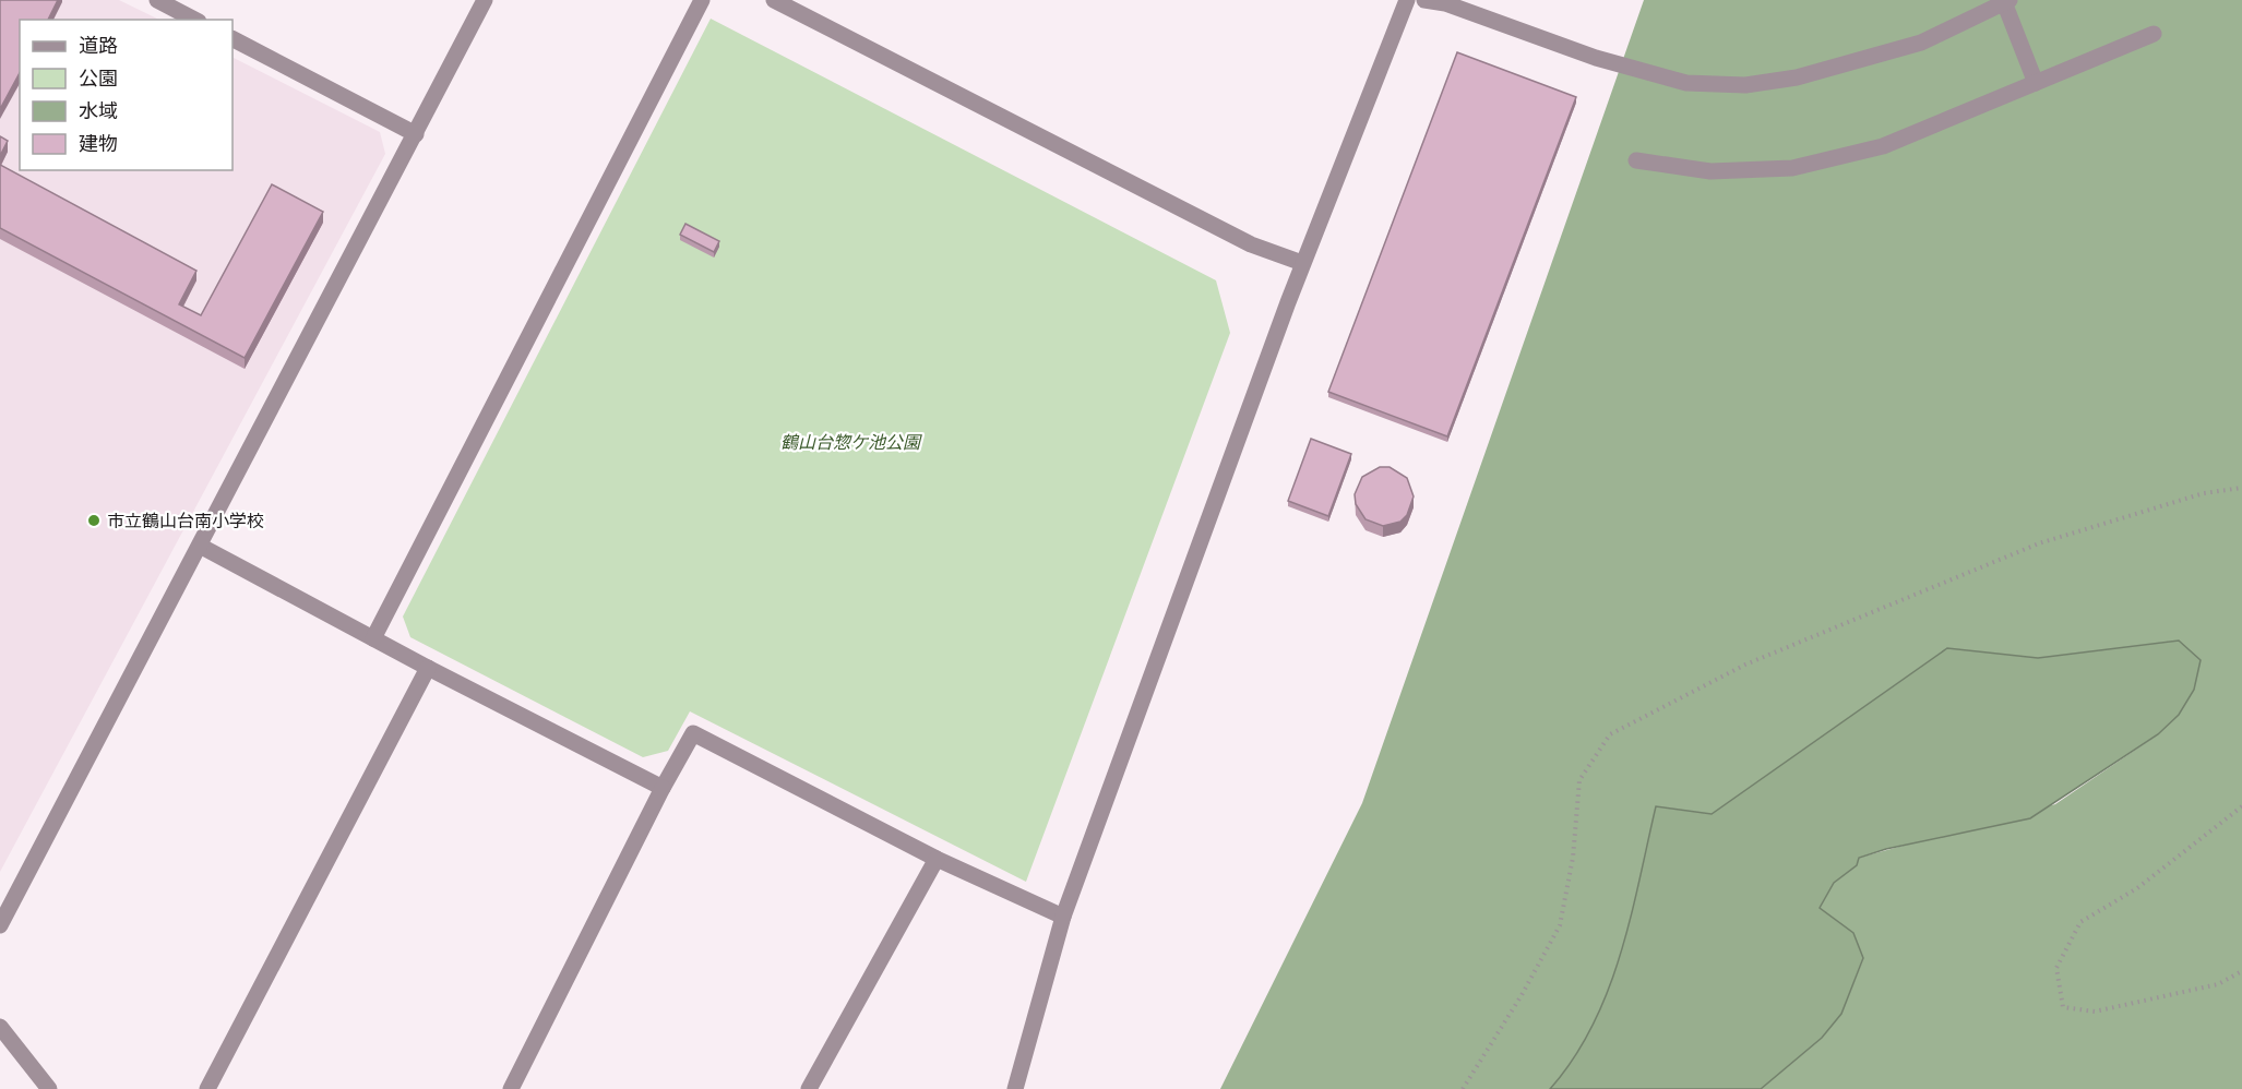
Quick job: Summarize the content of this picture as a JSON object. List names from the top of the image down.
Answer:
{
  "parks": ["鶴山台惣ケ池公園"],
  "places": ["市立鶴山台南小学校"],
  "legend": [
    "道路",
    "公園",
    "水域",
    "建物"
  ]
}
